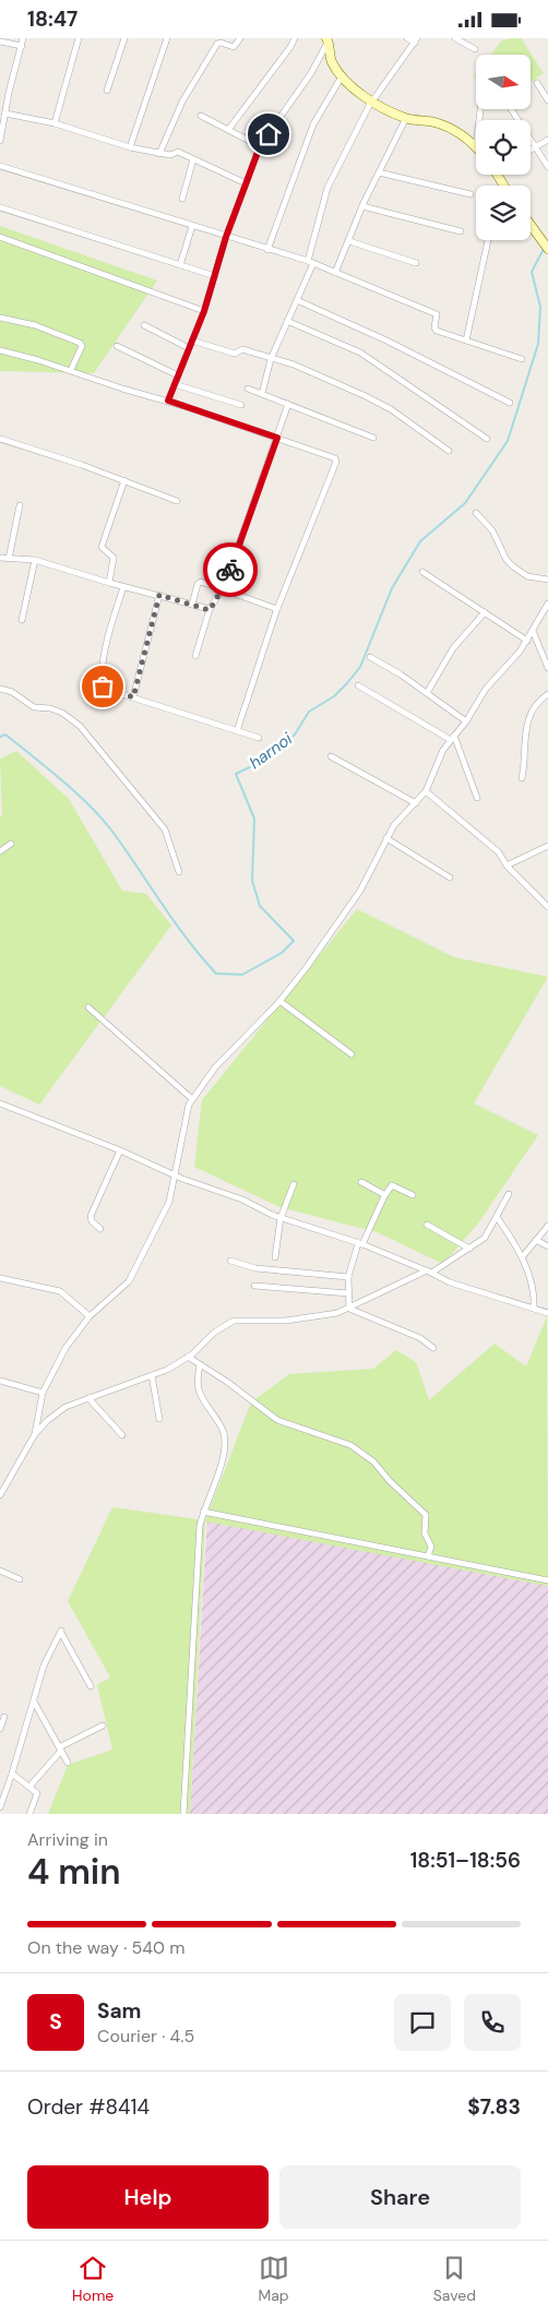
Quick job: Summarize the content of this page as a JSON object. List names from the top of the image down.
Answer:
{
  "water": ["harnoi"],
  "north": "right",
  "page": {
    "status": "18:47",
    "heading": ["4 min", "Arriving in", "18:51–18:56"],
    "panel": [
      "Sam",
      "Courier · 4.5",
      "Order #8414",
      "$7.83"
    ],
    "bar": "On the way · 540 m",
    "round": "S",
    "buttons": ["Help", "Share"],
    "tabs": ["Home", "Map", "Saved"]
  }
}
